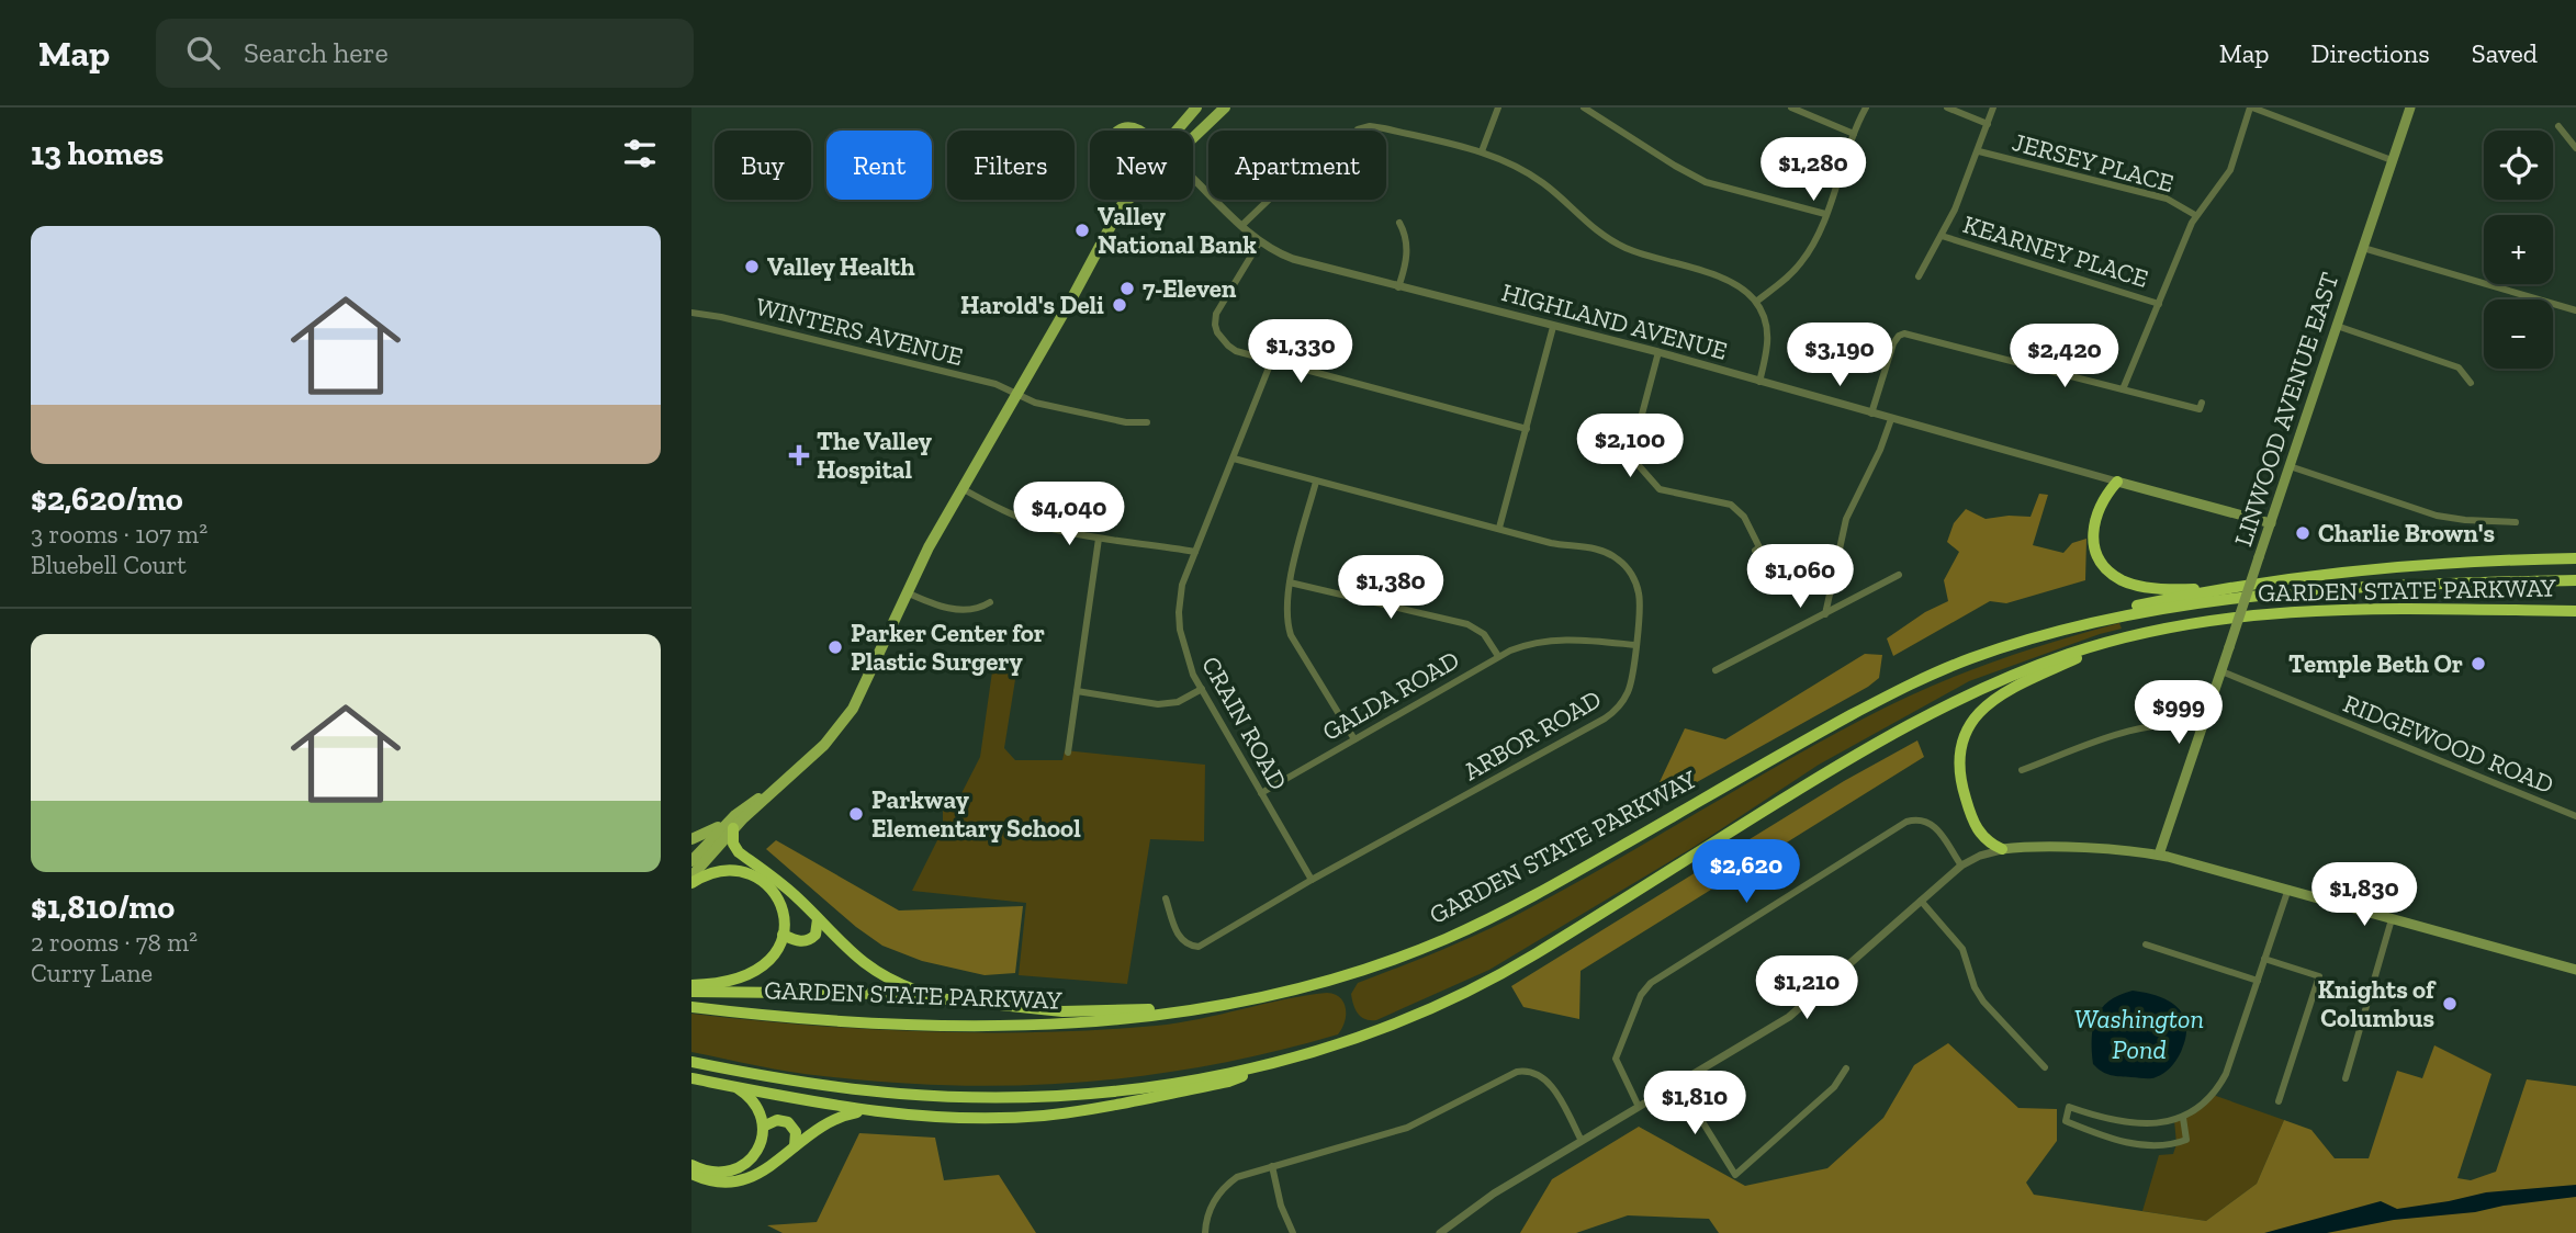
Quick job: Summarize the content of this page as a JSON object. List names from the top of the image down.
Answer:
{
  "streets": {
    "highway": ["GARDEN STATE PARKWAY"],
    "main road": ["HIGHLAND AVENUE", "LINWOOD AVENUE EAST"],
    "street": [
      "JERSEY PLACE",
      "KEARNEY PLACE",
      "WINTERS AVENUE",
      "GALDA ROAD",
      "CRAIN ROAD",
      "ARBOR ROAD",
      "RIDGEWOOD ROAD"
    ]
  },
  "crossings": [
    ["HIGHLAND AVENUE", "LINWOOD AVENUE EAST"],
    ["LINWOOD AVENUE EAST", "RIDGEWOOD ROAD"],
    ["GALDA ROAD", "CRAIN ROAD"],
    ["GALDA ROAD", "ARBOR ROAD"],
    ["CRAIN ROAD", "ARBOR ROAD"]
  ],
  "water": ["Washington Pond"],
  "places": {
    "other": [
      "Valley National Bank",
      "Valley Health",
      "7-Eleven",
      "Harold's Deli",
      "Charlie Brown's",
      "Parker Center for Plastic Surgery",
      "Temple Beth Or",
      "Parkway Elementary School",
      "Knights of Columbus"
    ],
    "health": ["The Valley Hospital"]
  },
  "page": {
    "header": "Map",
    "search": "Search here",
    "nav": ["Map", "Directions", "Saved"],
    "heading": "13 homes",
    "map_buttons": ["+", "−"],
    "chip": [
      "Buy",
      "Rent",
      "Filters",
      "New",
      "Apartment"
    ],
    "price": [
      "$1,280",
      "$1,330",
      "$3,190",
      "$2,420",
      "$2,100",
      "$4,040",
      "$1,060",
      "$1,380",
      "$999",
      "$2,620",
      "$1,830",
      "$1,210",
      "$1,810"
    ],
    "list": [
      {
        "name": "$2,620/mo",
        "note": "3 rooms · 107 m² · Bluebell Court"
      },
      {
        "name": "$1,810/mo",
        "note": "2 rooms · 78 m² · Curry Lane"
      }
    ]
  }
}
